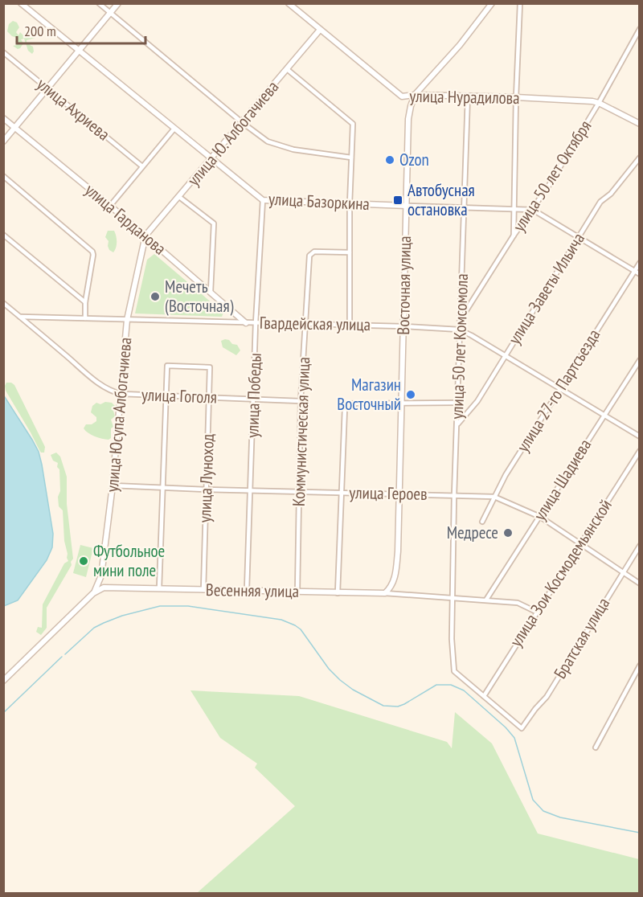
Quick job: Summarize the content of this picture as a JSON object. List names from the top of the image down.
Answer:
{
  "streets": {
    "street": [
      "улица Нурадилова",
      "улица Ахриева",
      "улица Ю. Албогачиева",
      "улица 50 лет Октября",
      "улица Базоркина",
      "улица Гарданова",
      "Восточная улица",
      "улица Заветы Ильича",
      "Гвардейская улица",
      "улица 50 лет Комсомола",
      "улица 27-го Партсъезда",
      "улица Победы",
      "улица Гоголя",
      "улица Юсупа Албогачиева",
      "Коммунистическая улица",
      "улица Луноход",
      "улица Шадиева",
      "улица Героев",
      "улица Зои Космодемьянской",
      "Весенняя улица",
      "Братская улица"
    ]
  },
  "crossings": [
    ["улица Нурадилова", "улица Ю. Албогачиева"],
    ["улица Нурадилова", "улица 50 лет Октября"],
    ["улица Нурадилова", "Восточная улица"],
    ["улица Нурадилова", "улица 50 лет Комсомола"],
    ["улица Ю. Албогачиева", "улица Базоркина"],
    ["улица Ю. Албогачиева", "улица Гарданова"],
    ["улица Ю. Албогачиева", "улица Юсупа Албогачиева"],
    ["улица 50 лет Октября", "улица Базоркина"],
    ["улица 50 лет Октября", "улица 50 лет Комсомола"],
    ["улица Базоркина", "Восточная улица"],
    ["улица Базоркина", "улица Заветы Ильича"],
    ["улица Базоркина", "улица 50 лет Комсомола"],
    ["улица Базоркина", "улица 27-го Партсъезда"],
    ["улица Базоркина", "улица Победы"],
    ["улица Гарданова", "Гвардейская улица"],
    ["улица Гарданова", "улица Юсупа Албогачиева"],
    ["Восточная улица", "Гвардейская улица"],
    ["Восточная улица", "улица Героев"],
    ["Восточная улица", "Весенняя улица"],
    ["улица Заветы Ильича", "Гвардейская улица"],
    ["улица Заветы Ильича", "улица 50 лет Комсомола"],
    ["Гвардейская улица", "улица 50 лет Комсомола"],
    ["Гвардейская улица", "улица 27-го Партсъезда"],
    ["Гвардейская улица", "улица Победы"],
    ["Гвардейская улица", "улица Гоголя"],
    ["Гвардейская улица", "улица Юсупа Албогачиева"],
    ["Гвардейская улица", "Коммунистическая улица"],
    ["Гвардейская улица", "улица Шадиева"],
    ["улица 50 лет Комсомола", "улица Героев"],
    ["улица 50 лет Комсомола", "улица Зои Космодемьянской"],
    ["улица 50 лет Комсомола", "Весенняя улица"],
    ["улица 50 лет Комсомола", "Братская улица"],
    ["улица 27-го Партсъезда", "улица Героев"],
    ["улица Победы", "улица Гоголя"],
    ["улица Победы", "улица Героев"],
    ["улица Победы", "Весенняя улица"],
    ["улица Гоголя", "улица Юсупа Албогачиева"],
    ["улица Гоголя", "Коммунистическая улица"],
    ["улица Гоголя", "улица Луноход"],
    ["улица Юсупа Албогачиева", "улица Героев"],
    ["улица Юсупа Албогачиева", "Весенняя улица"],
    ["Коммунистическая улица", "улица Героев"],
    ["Коммунистическая улица", "Весенняя улица"],
    ["улица Луноход", "улица Героев"],
    ["улица Луноход", "Весенняя улица"],
    ["улица Шадиева", "улица Героев"],
    ["улица Шадиева", "Весенняя улица"],
    ["улица Героев", "улица Зои Космодемьянской"],
    ["улица Героев", "Братская улица"],
    ["улица Зои Космодемьянской", "Весенняя улица"]
  ],
  "places": {
    "other": [
      "Ozon",
      "Мечеть (Восточная)",
      "Магазин Восточный",
      "Медресе",
      "Футбольное мини поле"
    ],
    "transit": ["Автобусная остановка"]
  },
  "scale_bar": "200 m"
}
